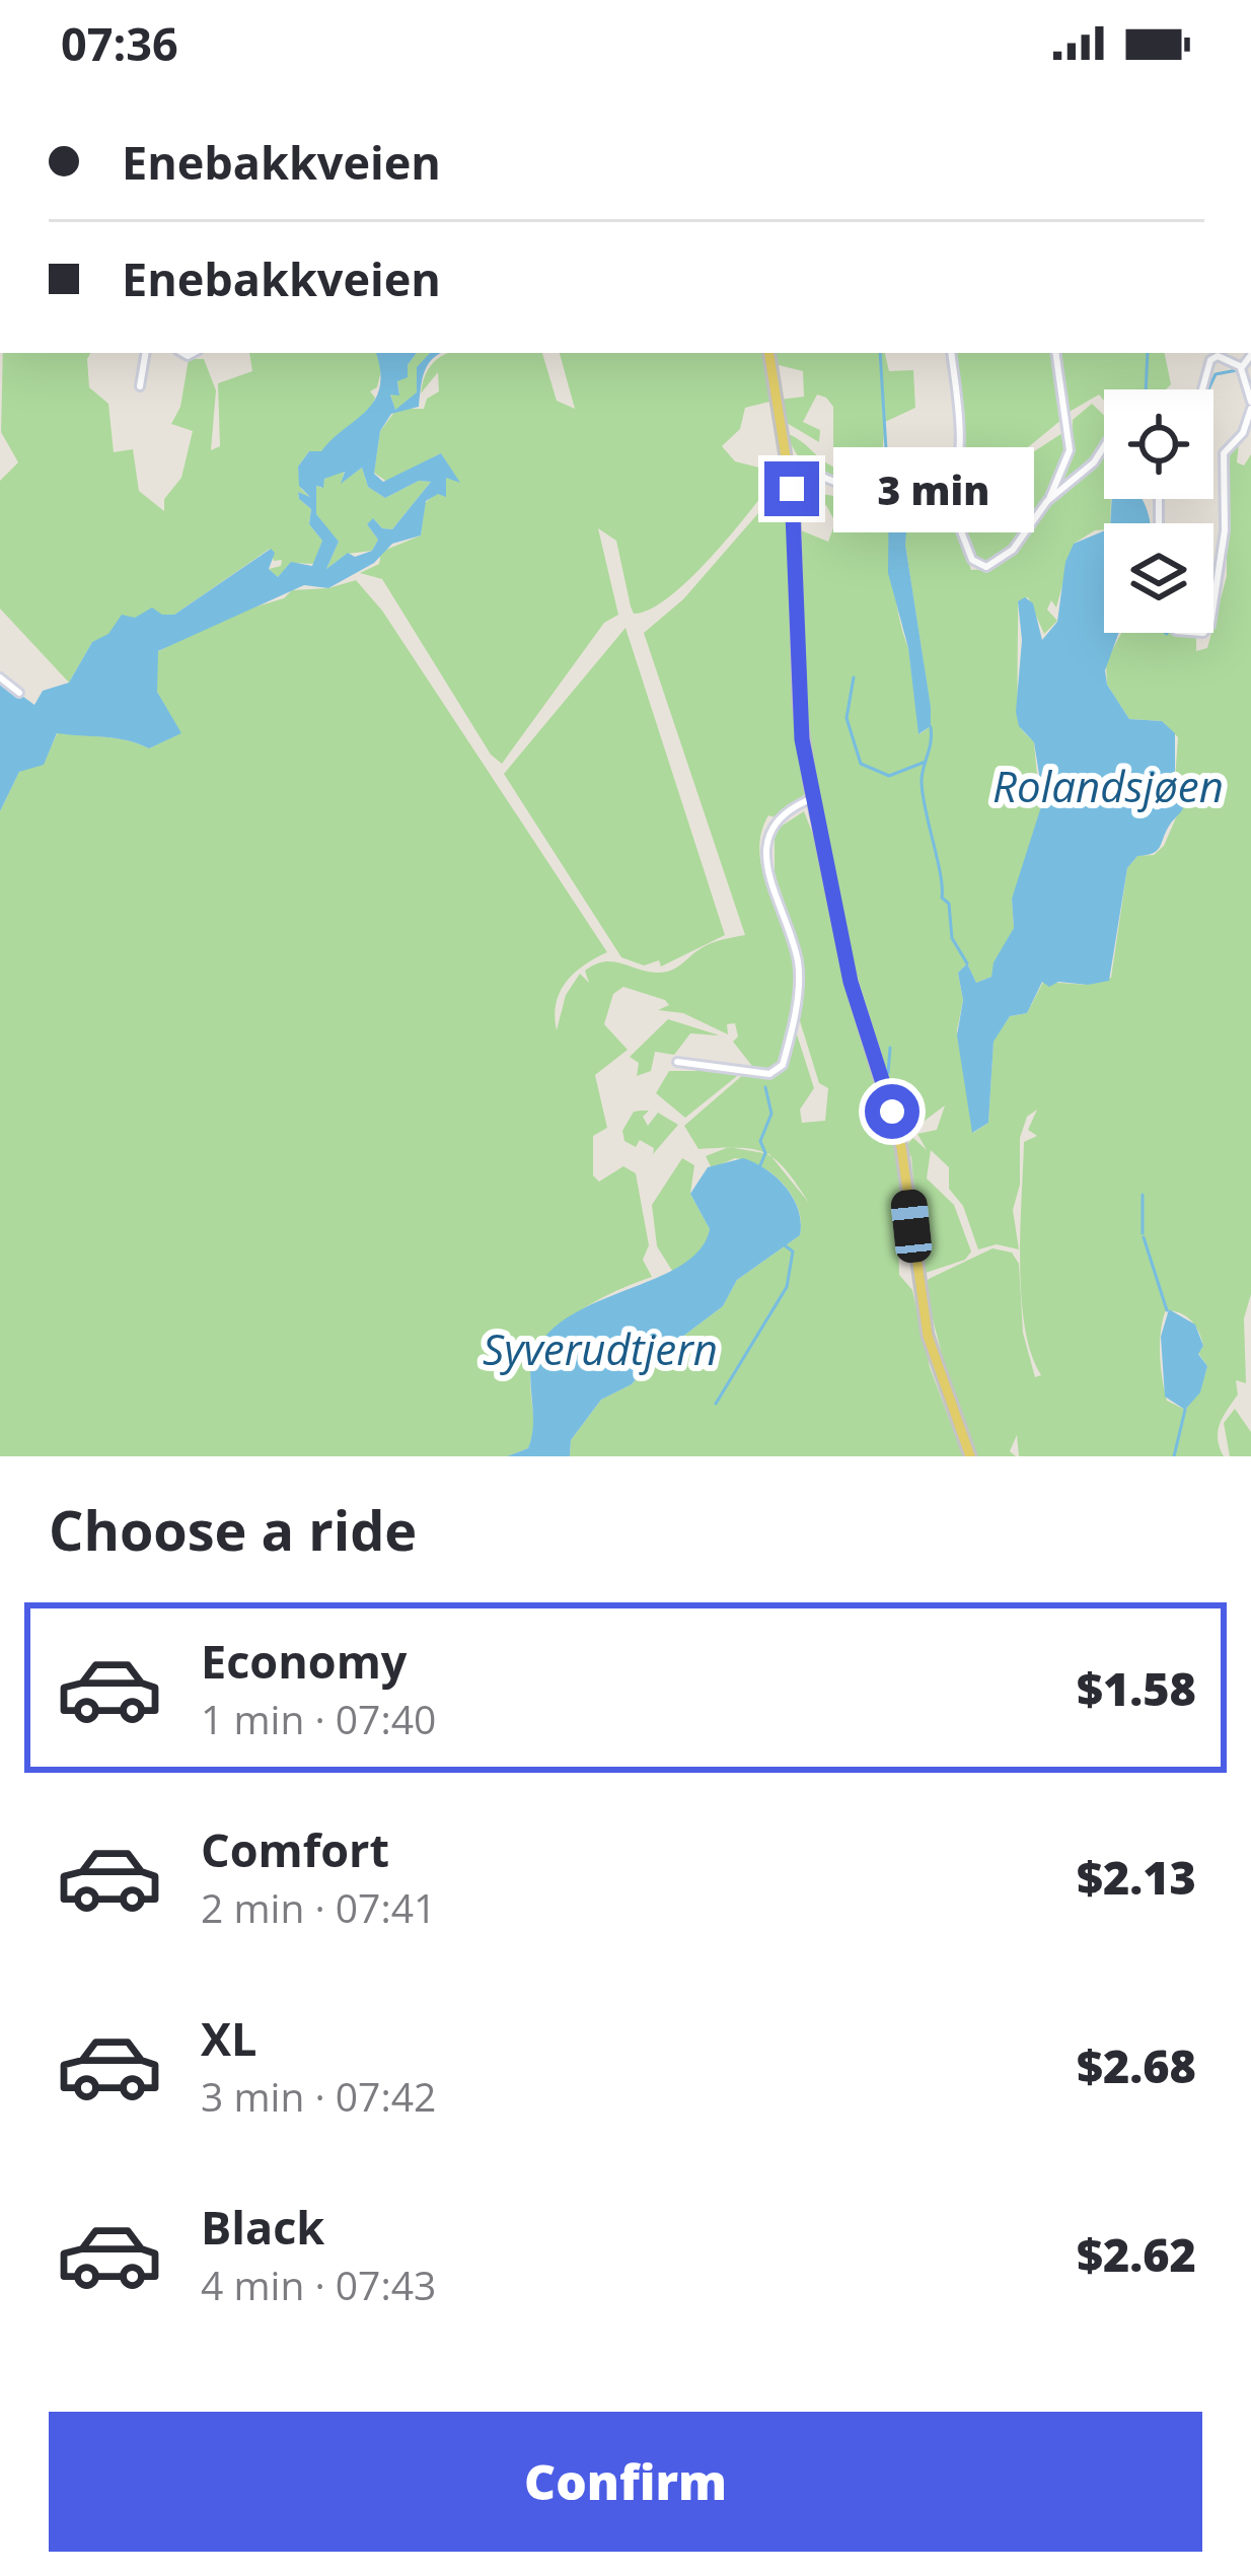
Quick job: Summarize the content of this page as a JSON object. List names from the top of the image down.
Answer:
{
  "water": ["Rolandsjøen", "Syverudtjern"],
  "page": {
    "status": "07:36",
    "banner": ["Enebakkveien", "Enebakkveien"],
    "bubble": "3 min",
    "heading": "Choose a ride",
    "list": [
      {
        "name": "Economy",
        "note": "1 min · 07:40",
        "value": "$1.58"
      },
      {
        "name": "Comfort",
        "note": "2 min · 07:41",
        "value": "$2.13"
      },
      {
        "name": "XL",
        "note": "3 min · 07:42",
        "value": "$2.68"
      },
      {
        "name": "Black",
        "note": "4 min · 07:43",
        "value": "$2.62"
      }
    ],
    "buttons": "Confirm"
  }
}
